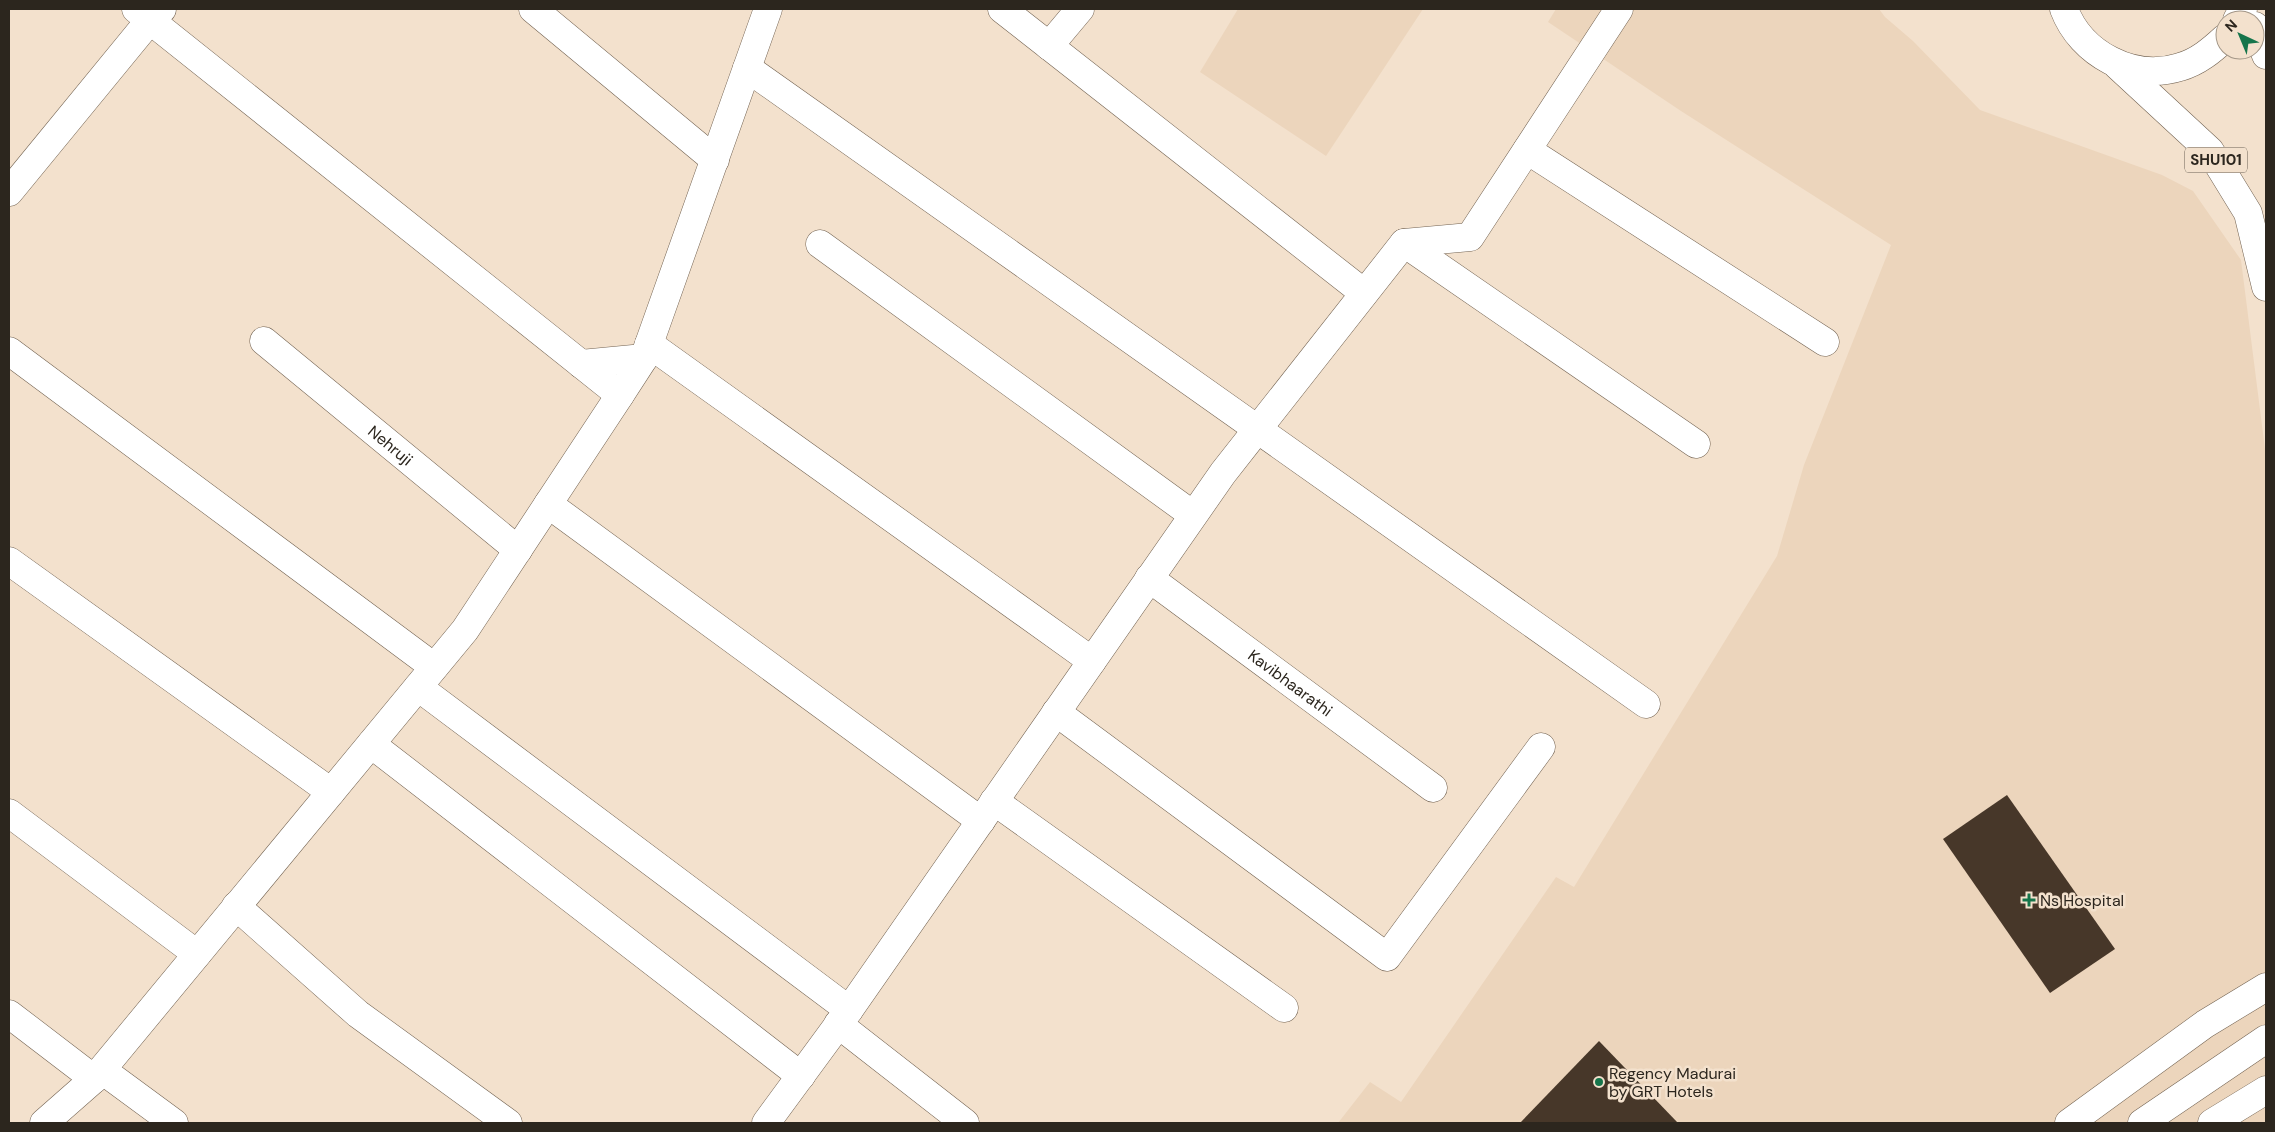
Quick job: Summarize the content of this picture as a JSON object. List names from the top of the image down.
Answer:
{
  "streets": {
    "street": ["SHU101", "Nehruji", "Kavibhaarathi"]
  },
  "places": {
    "health": ["Ns Hospital"],
    "other": ["Regency Madurai by GRT Hotels"]
  },
  "north": "top left"
}
